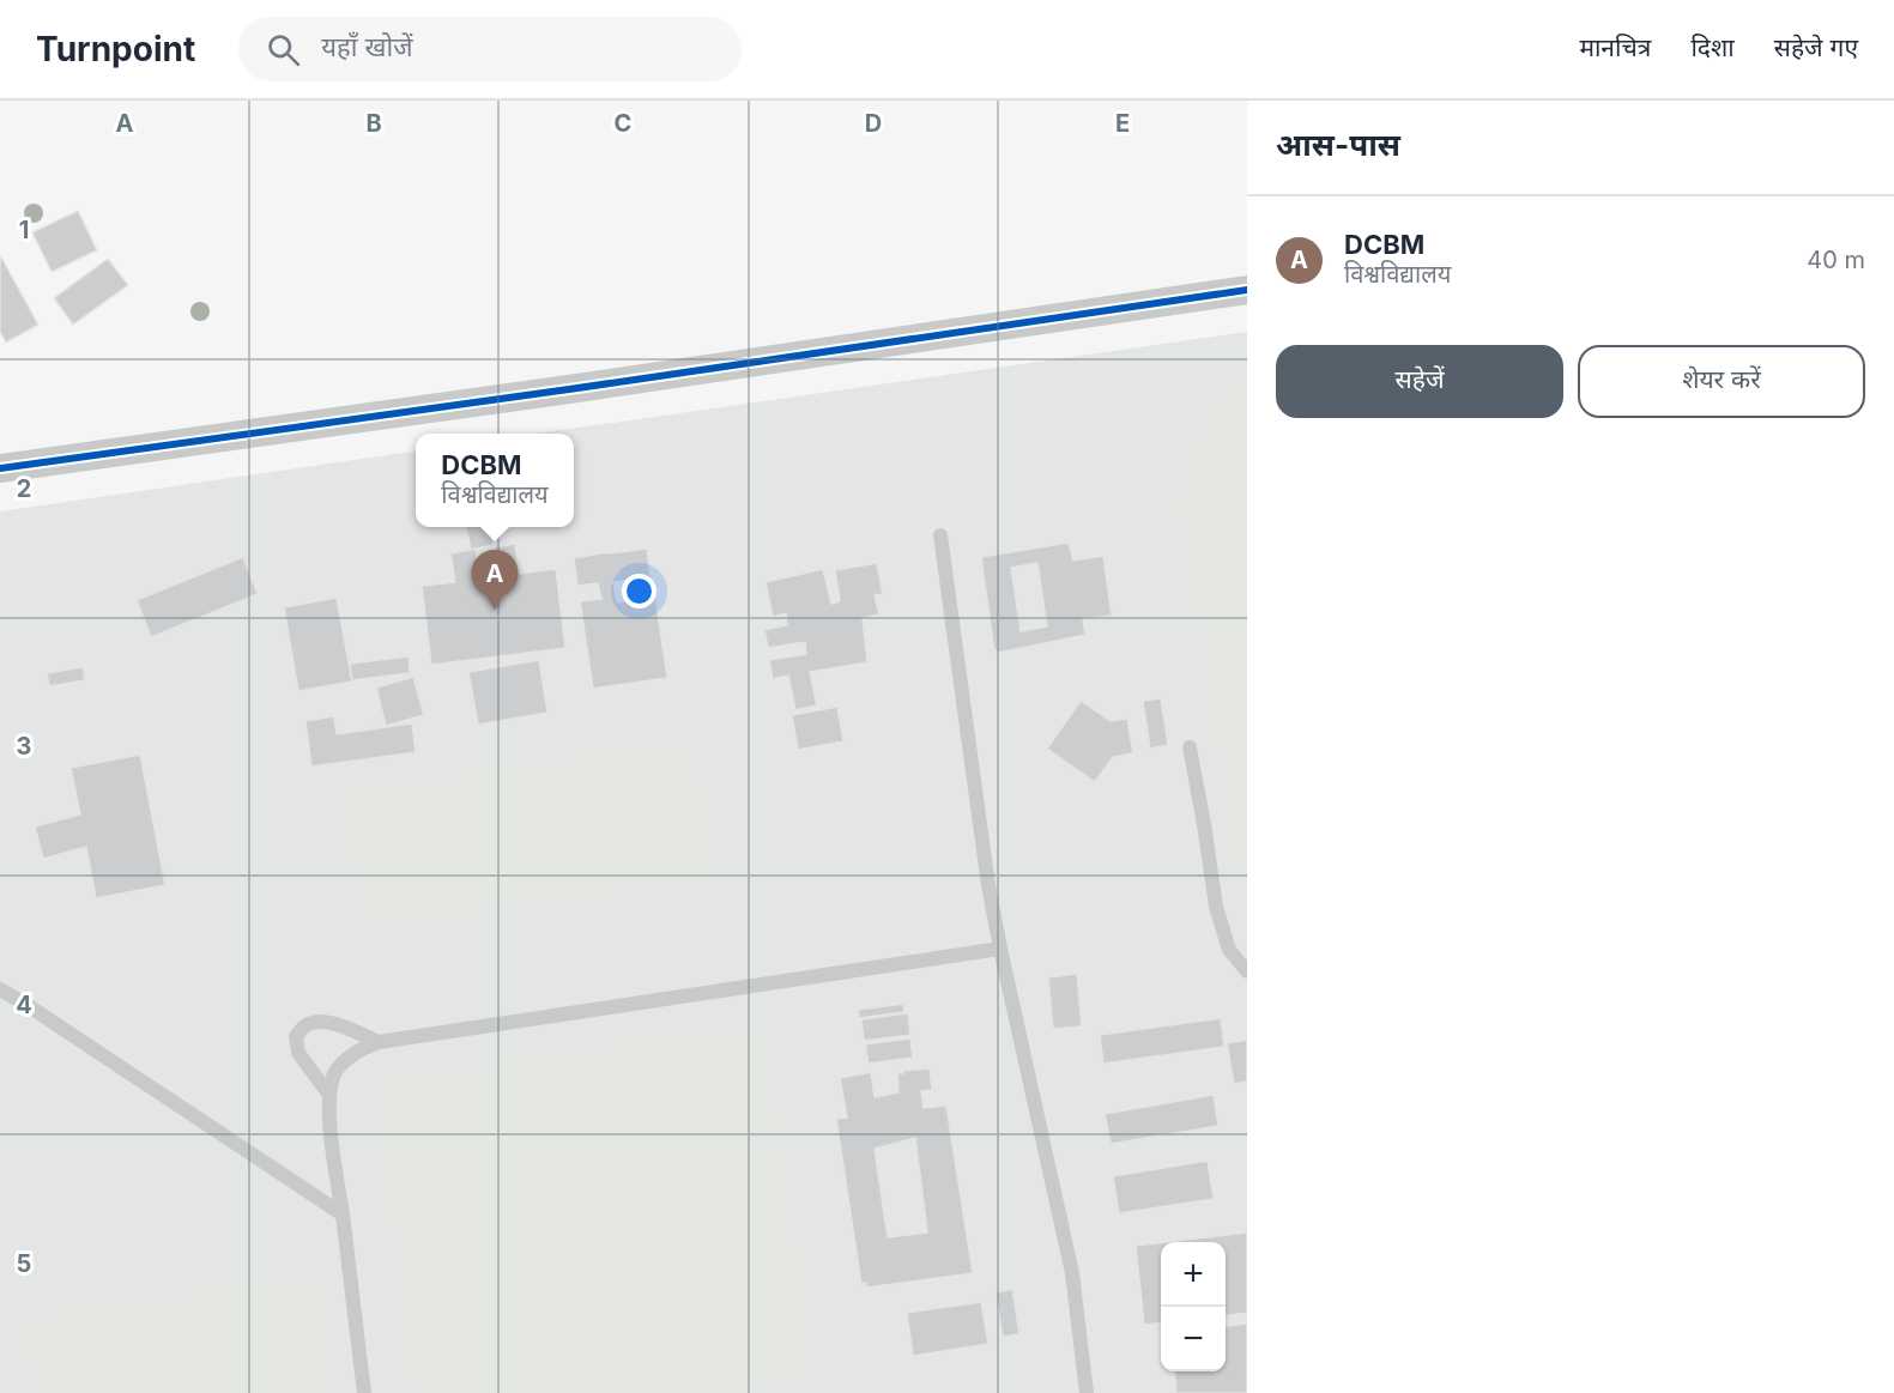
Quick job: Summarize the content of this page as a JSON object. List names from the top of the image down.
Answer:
{
  "page": {
    "header": "Turnpoint",
    "search": "यहाँ खोजें",
    "nav": ["मानचित्र", "दिशा", "सहेजे गए"],
    "heading": "आस-पास",
    "list": [
      {
        "mark": "A",
        "name": "DCBM",
        "note": "विश्वविद्यालय",
        "value": "40 m"
      }
    ],
    "buttons": ["सहेजें", "शेयर करें"],
    "popup": ["DCBM", "विश्वविद्यालय"],
    "pins": "A",
    "map_buttons": ["+", "−"]
  },
  "grid": {
    "columns": [
      "A",
      "B",
      "C",
      "D",
      "E"
    ],
    "rows": [
      "1",
      "2",
      "3",
      "4",
      "5"
    ]
  }
}
